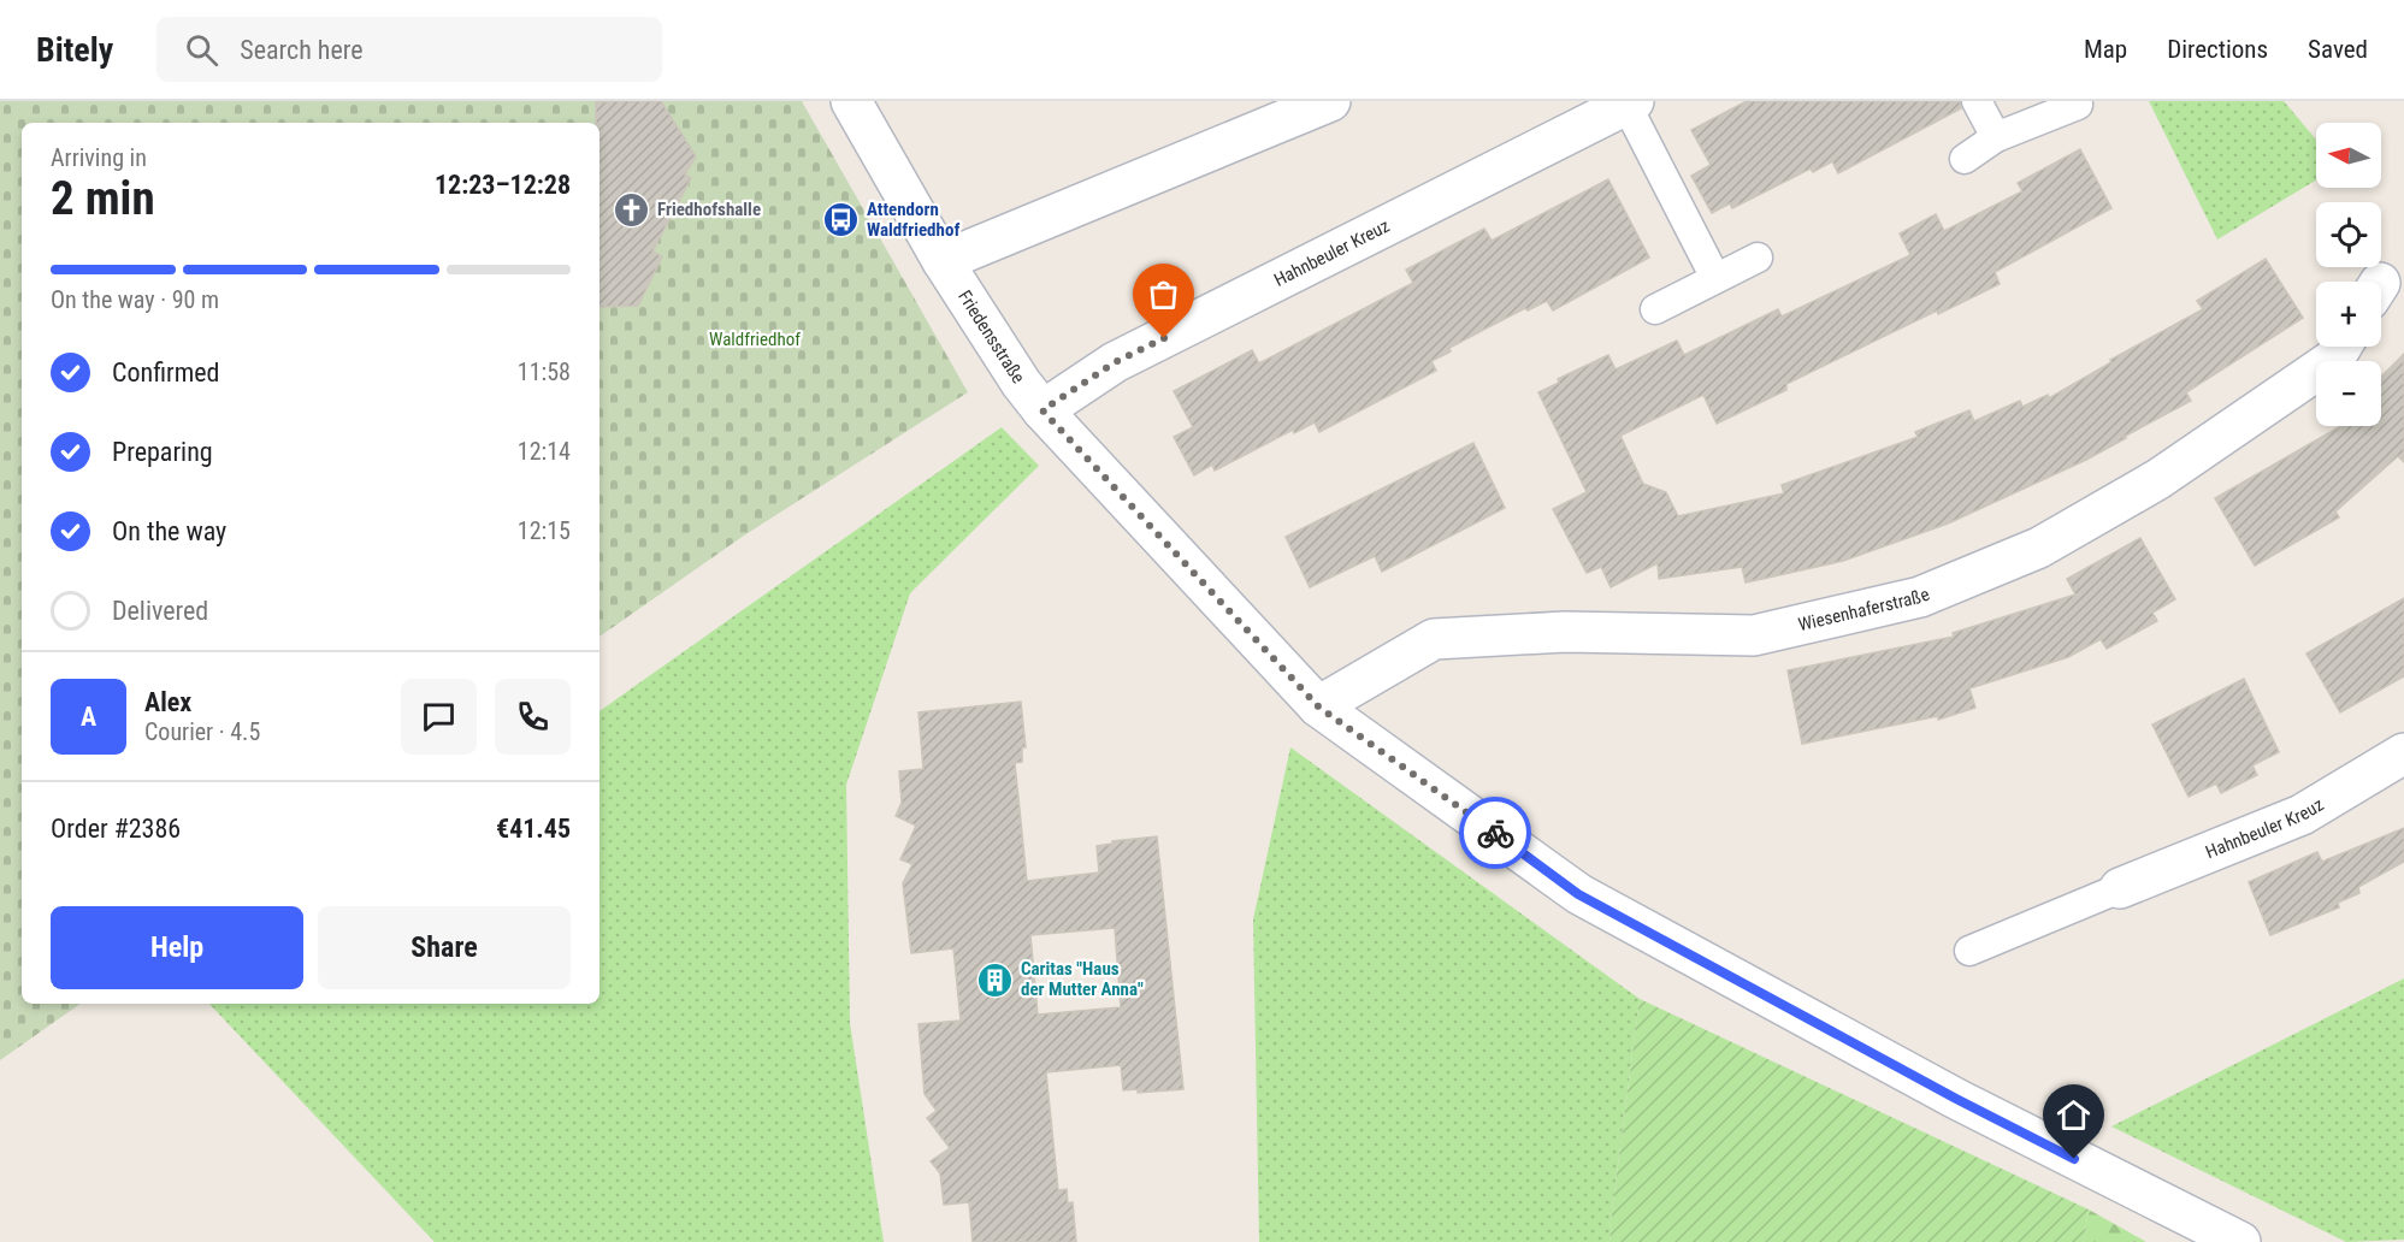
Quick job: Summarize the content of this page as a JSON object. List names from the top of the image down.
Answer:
{
  "streets": {
    "street": ["Hahnbeuler Kreuz", "Friedensstraße", "Wiesenhaferstraße"]
  },
  "crossings": [
    ["Hahnbeuler Kreuz", "Friedensstraße"],
    ["Friedensstraße", "Wiesenhaferstraße"]
  ],
  "parks": ["Waldfriedhof"],
  "places": {
    "church": ["Friedhofshalle"],
    "bus stop": ["Attendorn Waldfriedhof"],
    "building": ["Caritas \"Haus der Mutter Anna\""]
  },
  "north": "left",
  "page": {
    "header": "Bitely",
    "search": "Search here",
    "nav": ["Map", "Directions", "Saved"],
    "map_buttons": ["+", "−"],
    "heading": ["2 min", "Arriving in", "12:23–12:28"],
    "panel": [
      "Alex",
      "Courier · 4.5",
      "Order #2386",
      "€41.45"
    ],
    "bar": "On the way · 90 m",
    "list": [
      ["Confirmed", "11:58"],
      ["Preparing", "12:14"],
      ["On the way", "12:15"],
      "Delivered"
    ],
    "round": "A",
    "buttons": ["Help", "Share"]
  }
}
